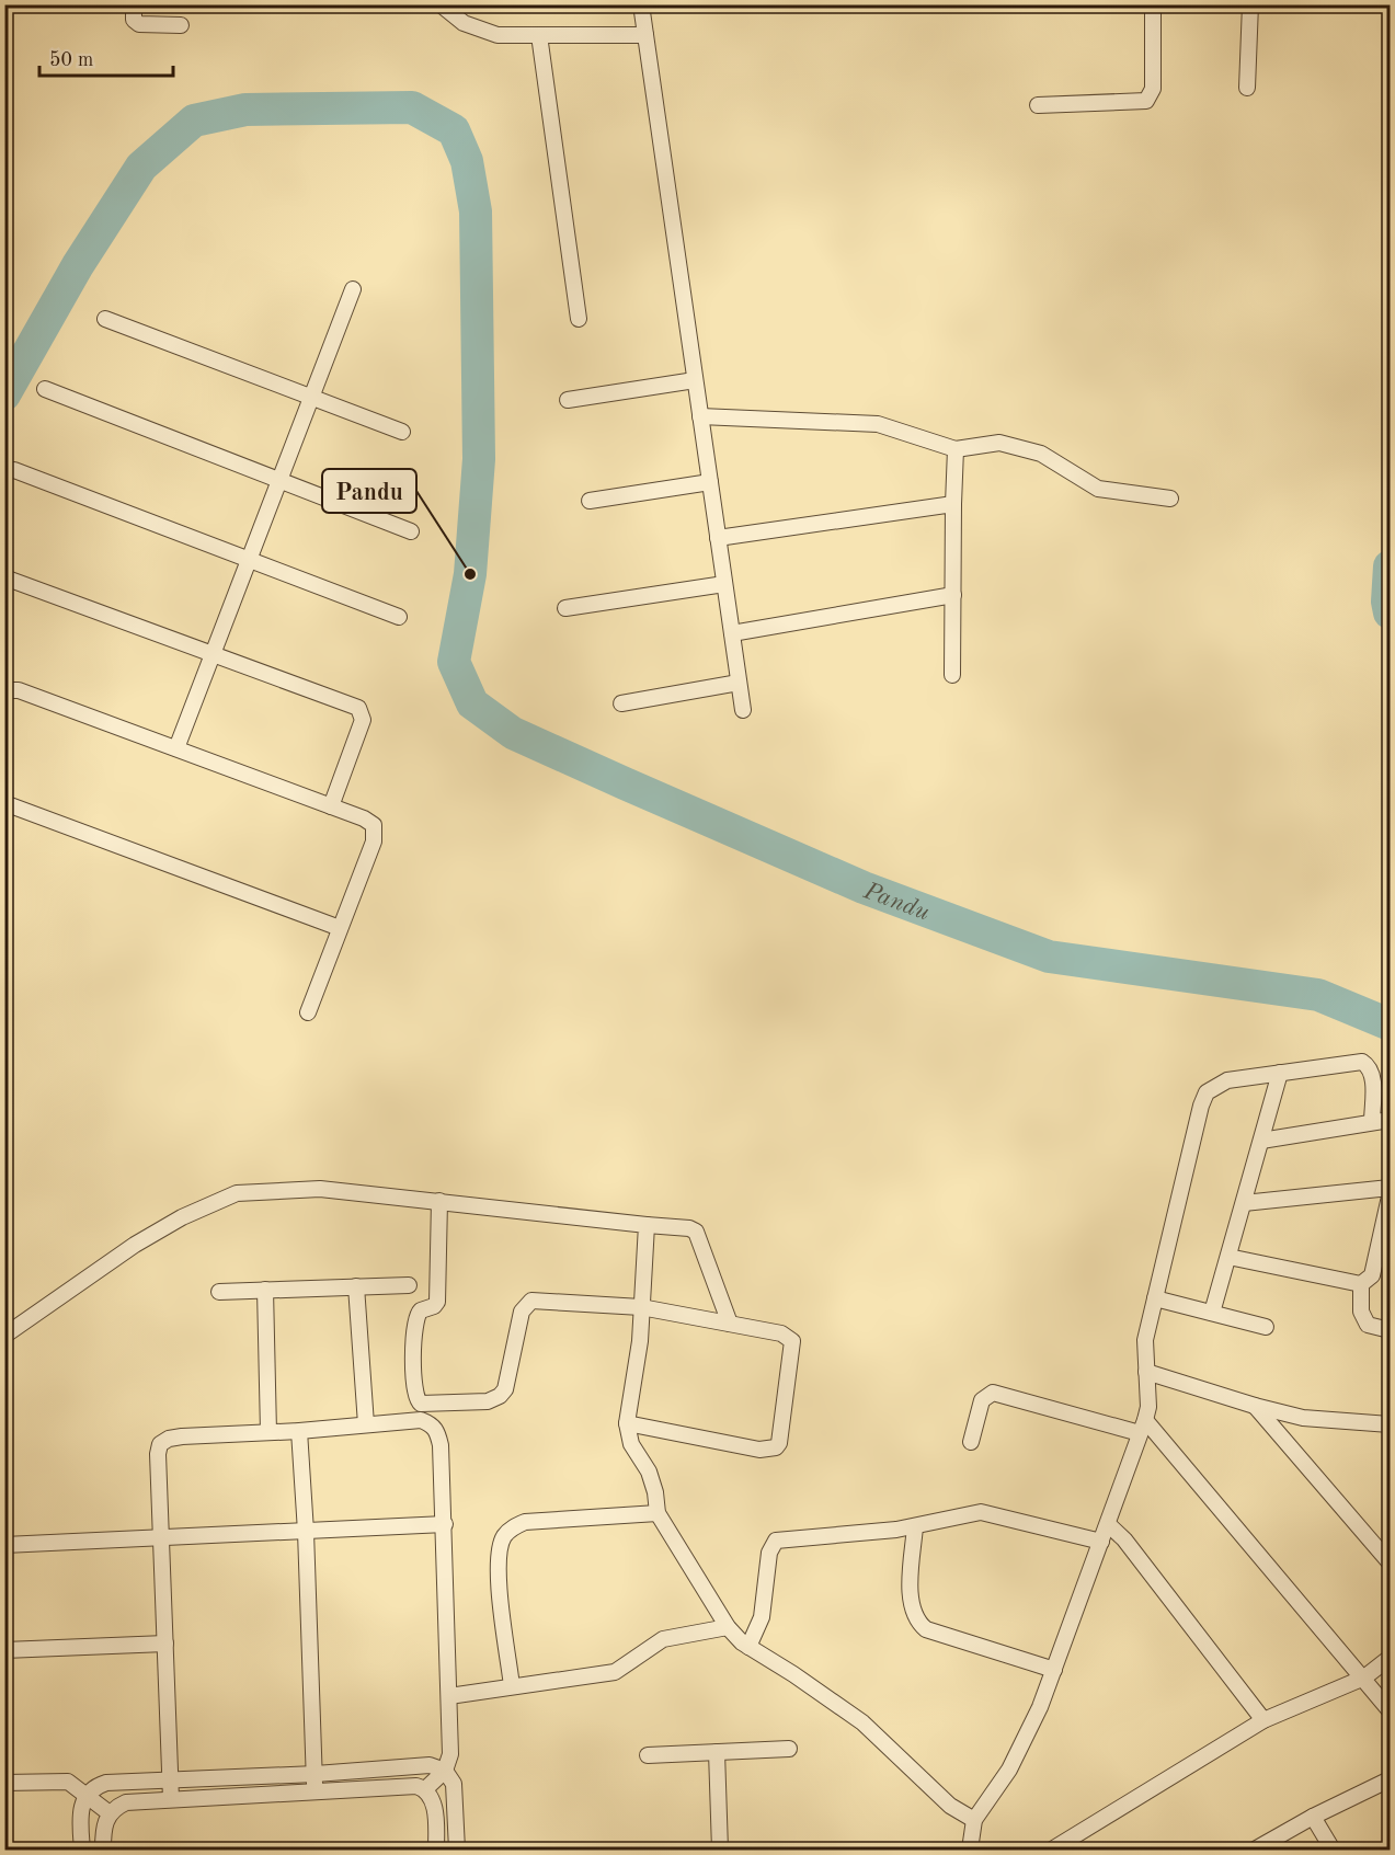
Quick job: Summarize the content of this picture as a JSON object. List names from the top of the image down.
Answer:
{
  "water": ["Pandu"],
  "places": ["Pandu"],
  "scale_bar": "50 m"
}
